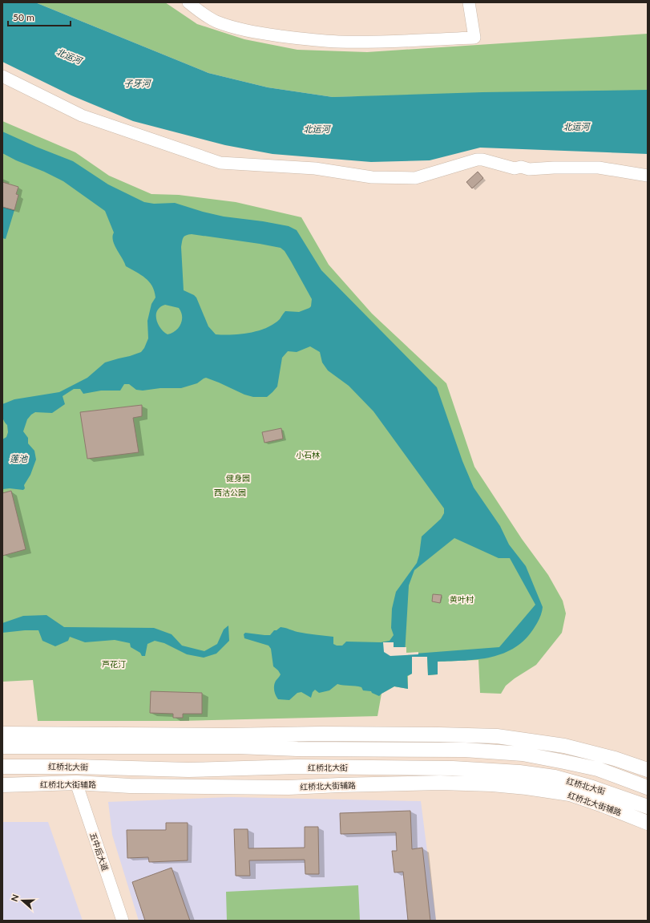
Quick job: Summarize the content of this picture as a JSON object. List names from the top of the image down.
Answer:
{
  "streets": {
    "main road": ["红桥北大街", "红桥北大街辅路"],
    "street": ["五中后大道"]
  },
  "crossings": [
    ["红桥北大街辅路", "五中后大道"]
  ],
  "water": ["北运河", "子牙河", "莲池"],
  "parks": [
    "小石林",
    "健身园",
    "西沽公园",
    "黄叶村",
    "芦花汀"
  ],
  "scale_bar": "50 m",
  "north": "left"
}
